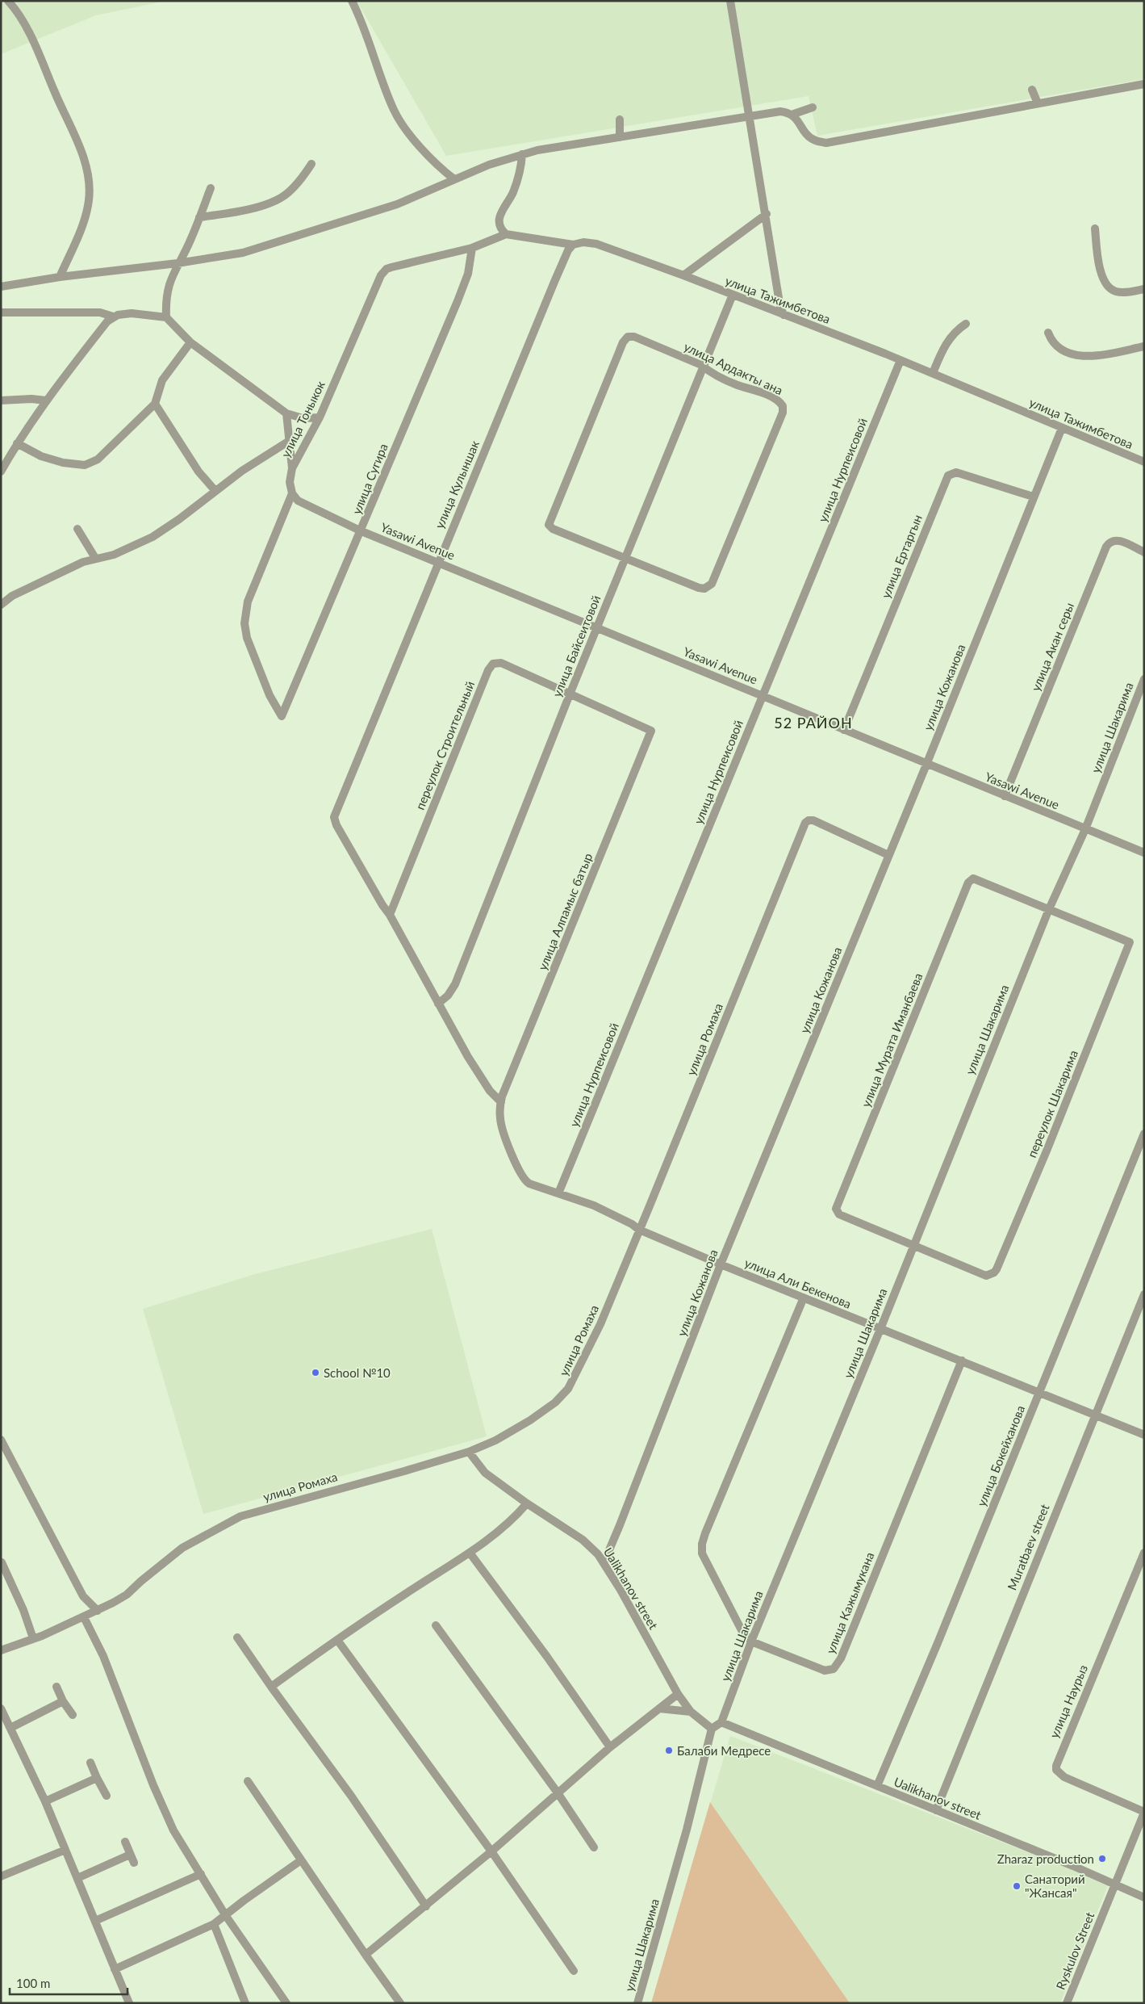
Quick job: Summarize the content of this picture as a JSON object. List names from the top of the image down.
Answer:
{
  "streets": {
    "street": [
      "улица Тажимбетова",
      "улица Ардакты ана",
      "улица Тоныкок",
      "улица Нурпеисовой",
      "улица Сугира",
      "улица Кулыншак",
      "Yasawi Avenue",
      "улица Ертаргын",
      "улица Байсеитовой",
      "улица Акан серы",
      "улица Кожанова",
      "улица Шакарима",
      "переулок Строительный",
      "улица Алпамыс батыр",
      "улица Ромаха",
      "улица Мурата Иманбаева",
      "переулок Шакарима",
      "улица Али Бекенова",
      "улица Бокейханова",
      "Muratbaev street",
      "Ualikhanov street",
      "улица Кажымукана",
      "улица Наурыз",
      "Ryskulov Street"
    ]
  },
  "crossings": [
    ["улица Тажимбетова", "улица Нурпеисовой"],
    ["улица Тажимбетова", "улица Кулыншак"],
    ["улица Тажимбетова", "улица Байсеитовой"],
    ["улица Тажимбетова", "улица Кожанова"],
    ["улица Ардакты ана", "улица Байсеитовой"],
    ["улица Тоныкок", "улица Сугира"],
    ["улица Тоныкок", "Yasawi Avenue"],
    ["улица Нурпеисовой", "Yasawi Avenue"],
    ["улица Нурпеисовой", "улица Али Бекенова"],
    ["улица Сугира", "Yasawi Avenue"],
    ["улица Кулыншак", "Yasawi Avenue"],
    ["улица Кулыншак", "переулок Строительный"],
    ["Yasawi Avenue", "улица Ертаргын"],
    ["Yasawi Avenue", "улица Байсеитовой"],
    ["Yasawi Avenue", "улица Акан серы"],
    ["Yasawi Avenue", "улица Кожанова"],
    ["Yasawi Avenue", "улица Шакарима"],
    ["улица Ертаргын", "улица Кожанова"],
    ["улица Байсеитовой", "переулок Строительный"],
    ["улица Байсеитовой", "улица Алпамыс батыр"],
    ["улица Кожанова", "улица Ромаха"],
    ["улица Кожанова", "улица Али Бекенова"],
    ["улица Кожанова", "Ualikhanov street"],
    ["улица Шакарима", "улица Мурата Иманбаева"],
    ["улица Шакарима", "переулок Шакарима"],
    ["улица Шакарима", "улица Али Бекенова"],
    ["улица Шакарима", "Ualikhanov street"],
    ["улица Шакарима", "улица Кажымукана"],
    ["переулок Строительный", "улица Алпамыс батыр"],
    ["улица Алпамыс батыр", "улица Али Бекенова"],
    ["улица Ромаха", "улица Али Бекенова"],
    ["улица Ромаха", "Ualikhanov street"],
    ["улица Мурата Иманбаева", "переулок Шакарима"],
    ["улица Али Бекенова", "улица Бокейханова"],
    ["улица Али Бекенова", "Muratbaev street"],
    ["улица Али Бекенова", "улица Кажымукана"],
    ["улица Бокейханова", "Ualikhanov street"],
    ["Muratbaev street", "Ualikhanov street"],
    ["Ualikhanov street", "Ryskulov Street"]
  ],
  "districts": ["52 РАЙОН"],
  "places": [
    "School №10",
    "Балаби Медресе",
    "Zharaz production",
    "Санаторий \"Жансая\""
  ],
  "scale_bar": "100 m"
}
